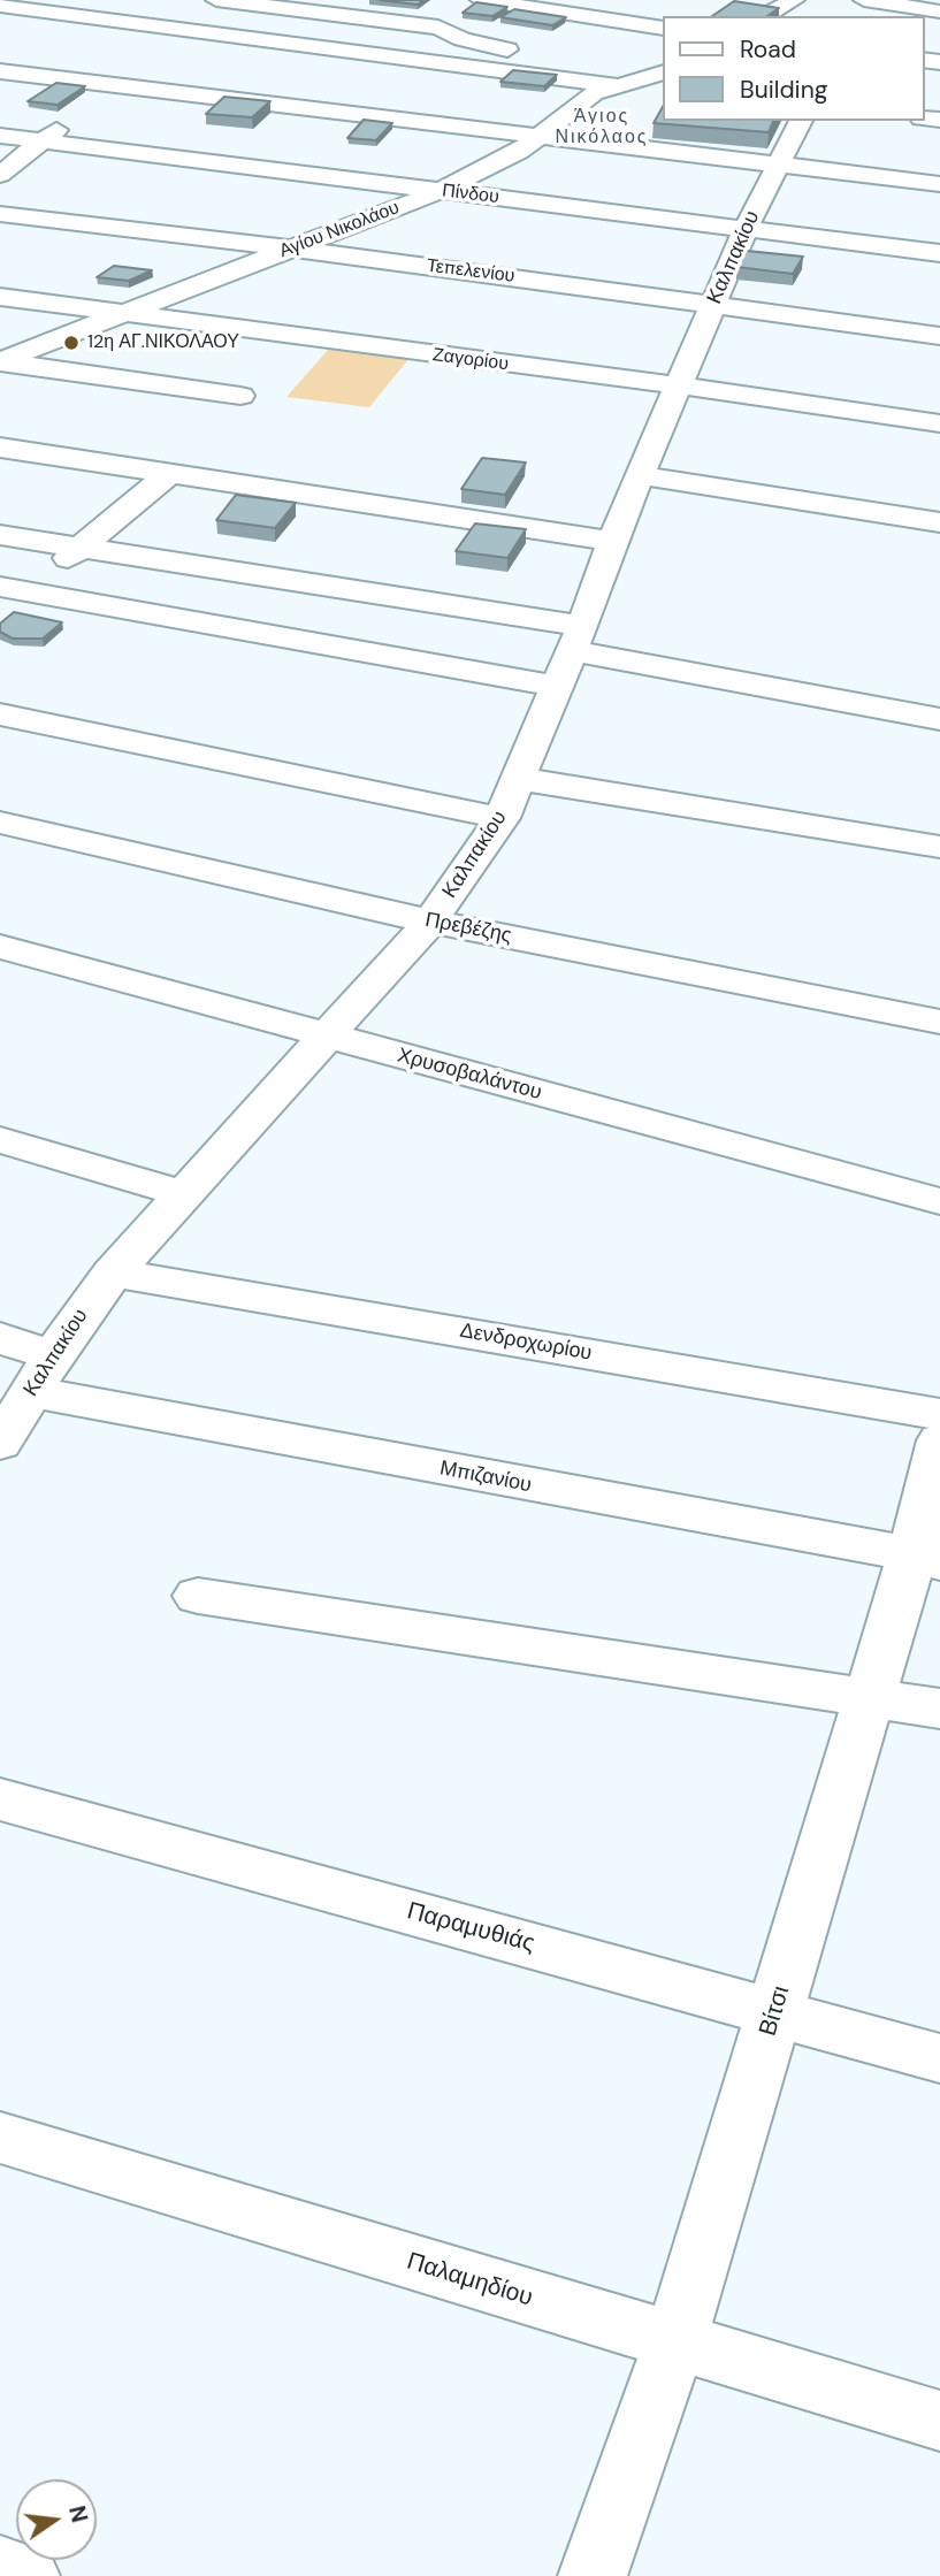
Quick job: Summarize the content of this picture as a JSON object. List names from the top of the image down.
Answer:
{
  "streets": {
    "street": [
      "Πίνδου",
      "Αγίου Νικολάου",
      "Καλπακίου",
      "Τεπελενίου",
      "Ζαγορίου",
      "Πρεβέζης",
      "Χρυσοβαλάντου",
      "Δενδροχωρίου",
      "Μπιζανίου",
      "Παραμυθιάς",
      "Βίτσι",
      "Παλαμηδίου"
    ]
  },
  "crossings": [
    ["Πίνδου", "Αγίου Νικολάου"],
    ["Πίνδου", "Καλπακίου"],
    ["Αγίου Νικολάου", "Τεπελενίου"],
    ["Αγίου Νικολάου", "Ζαγορίου"],
    ["Καλπακίου", "Τεπελενίου"],
    ["Καλπακίου", "Ζαγορίου"],
    ["Καλπακίου", "Πρεβέζης"],
    ["Καλπακίου", "Χρυσοβαλάντου"],
    ["Καλπακίου", "Δενδροχωρίου"],
    ["Καλπακίου", "Μπιζανίου"],
    ["Μπιζανίου", "Βίτσι"],
    ["Παραμυθιάς", "Βίτσι"],
    ["Βίτσι", "Παλαμηδίου"]
  ],
  "districts": ["Άγιος Νικόλαος"],
  "places": ["12η ΑΓ.ΝΙΚΟΛΑΟΥ"],
  "legend": ["Road", "Building"],
  "north": "right"
}
